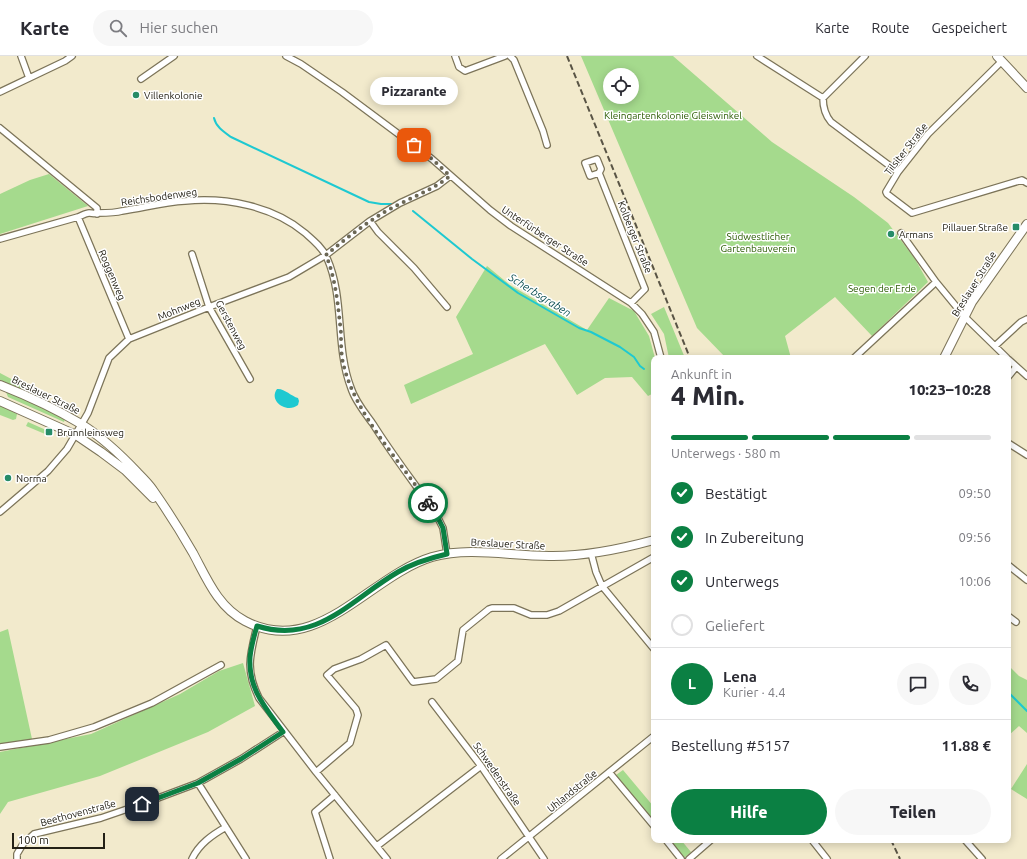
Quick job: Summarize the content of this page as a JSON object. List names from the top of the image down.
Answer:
{
  "streets": {
    "main road": ["Breslauer Straße"],
    "street": [
      "Tilsiter Straße",
      "Reichsbodenweg",
      "Unterfürberger Straße",
      "Kolberger Straße",
      "Roggenweg",
      "Mohnweg",
      "Gerstenweg",
      "Schwedenstraße",
      "Uhlandstraße",
      "Beethovenstraße"
    ]
  },
  "crossings": [
    ["Reichsbodenweg", "Roggenweg"],
    ["Reichsbodenweg", "Mohnweg"],
    ["Unterfürberger Straße", "Kolberger Straße"],
    ["Roggenweg", "Mohnweg"],
    ["Breslauer Straße", "Mohnweg"],
    ["Mohnweg", "Gerstenweg"],
    ["Schwedenstraße", "Uhlandstraße"]
  ],
  "water": ["Scherbsgraben"],
  "parks": ["Kleingartenkolonie Gleiswinkel", "Südwestlicher Gartenbauverein", "Segen der Erde"],
  "places": {
    "other": [
      "Villenkolonie",
      "Pizzarante",
      "Armans",
      "Norma"
    ],
    "transit": ["Pillauer Straße", "Brünnleinsweg"]
  },
  "scale_bar": "100 m",
  "page": {
    "header": "Karte",
    "search": "Hier suchen",
    "nav": ["Karte", "Route", "Gespeichert"],
    "bubble": "Pizzarante",
    "heading": ["4 Min.", "Ankunft in", "10:23–10:28"],
    "panel": [
      "Lena",
      "Kurier · 4.4",
      "Bestellung #5157",
      "11.88 €"
    ],
    "bar": "Unterwegs · 580 m",
    "list": [
      ["Bestätigt", "09:50"],
      ["In Zubereitung", "09:56"],
      ["Unterwegs", "10:06"],
      "Geliefert"
    ],
    "round": "L",
    "buttons": ["Hilfe", "Teilen"],
    "scale": "100 m"
  }
}
